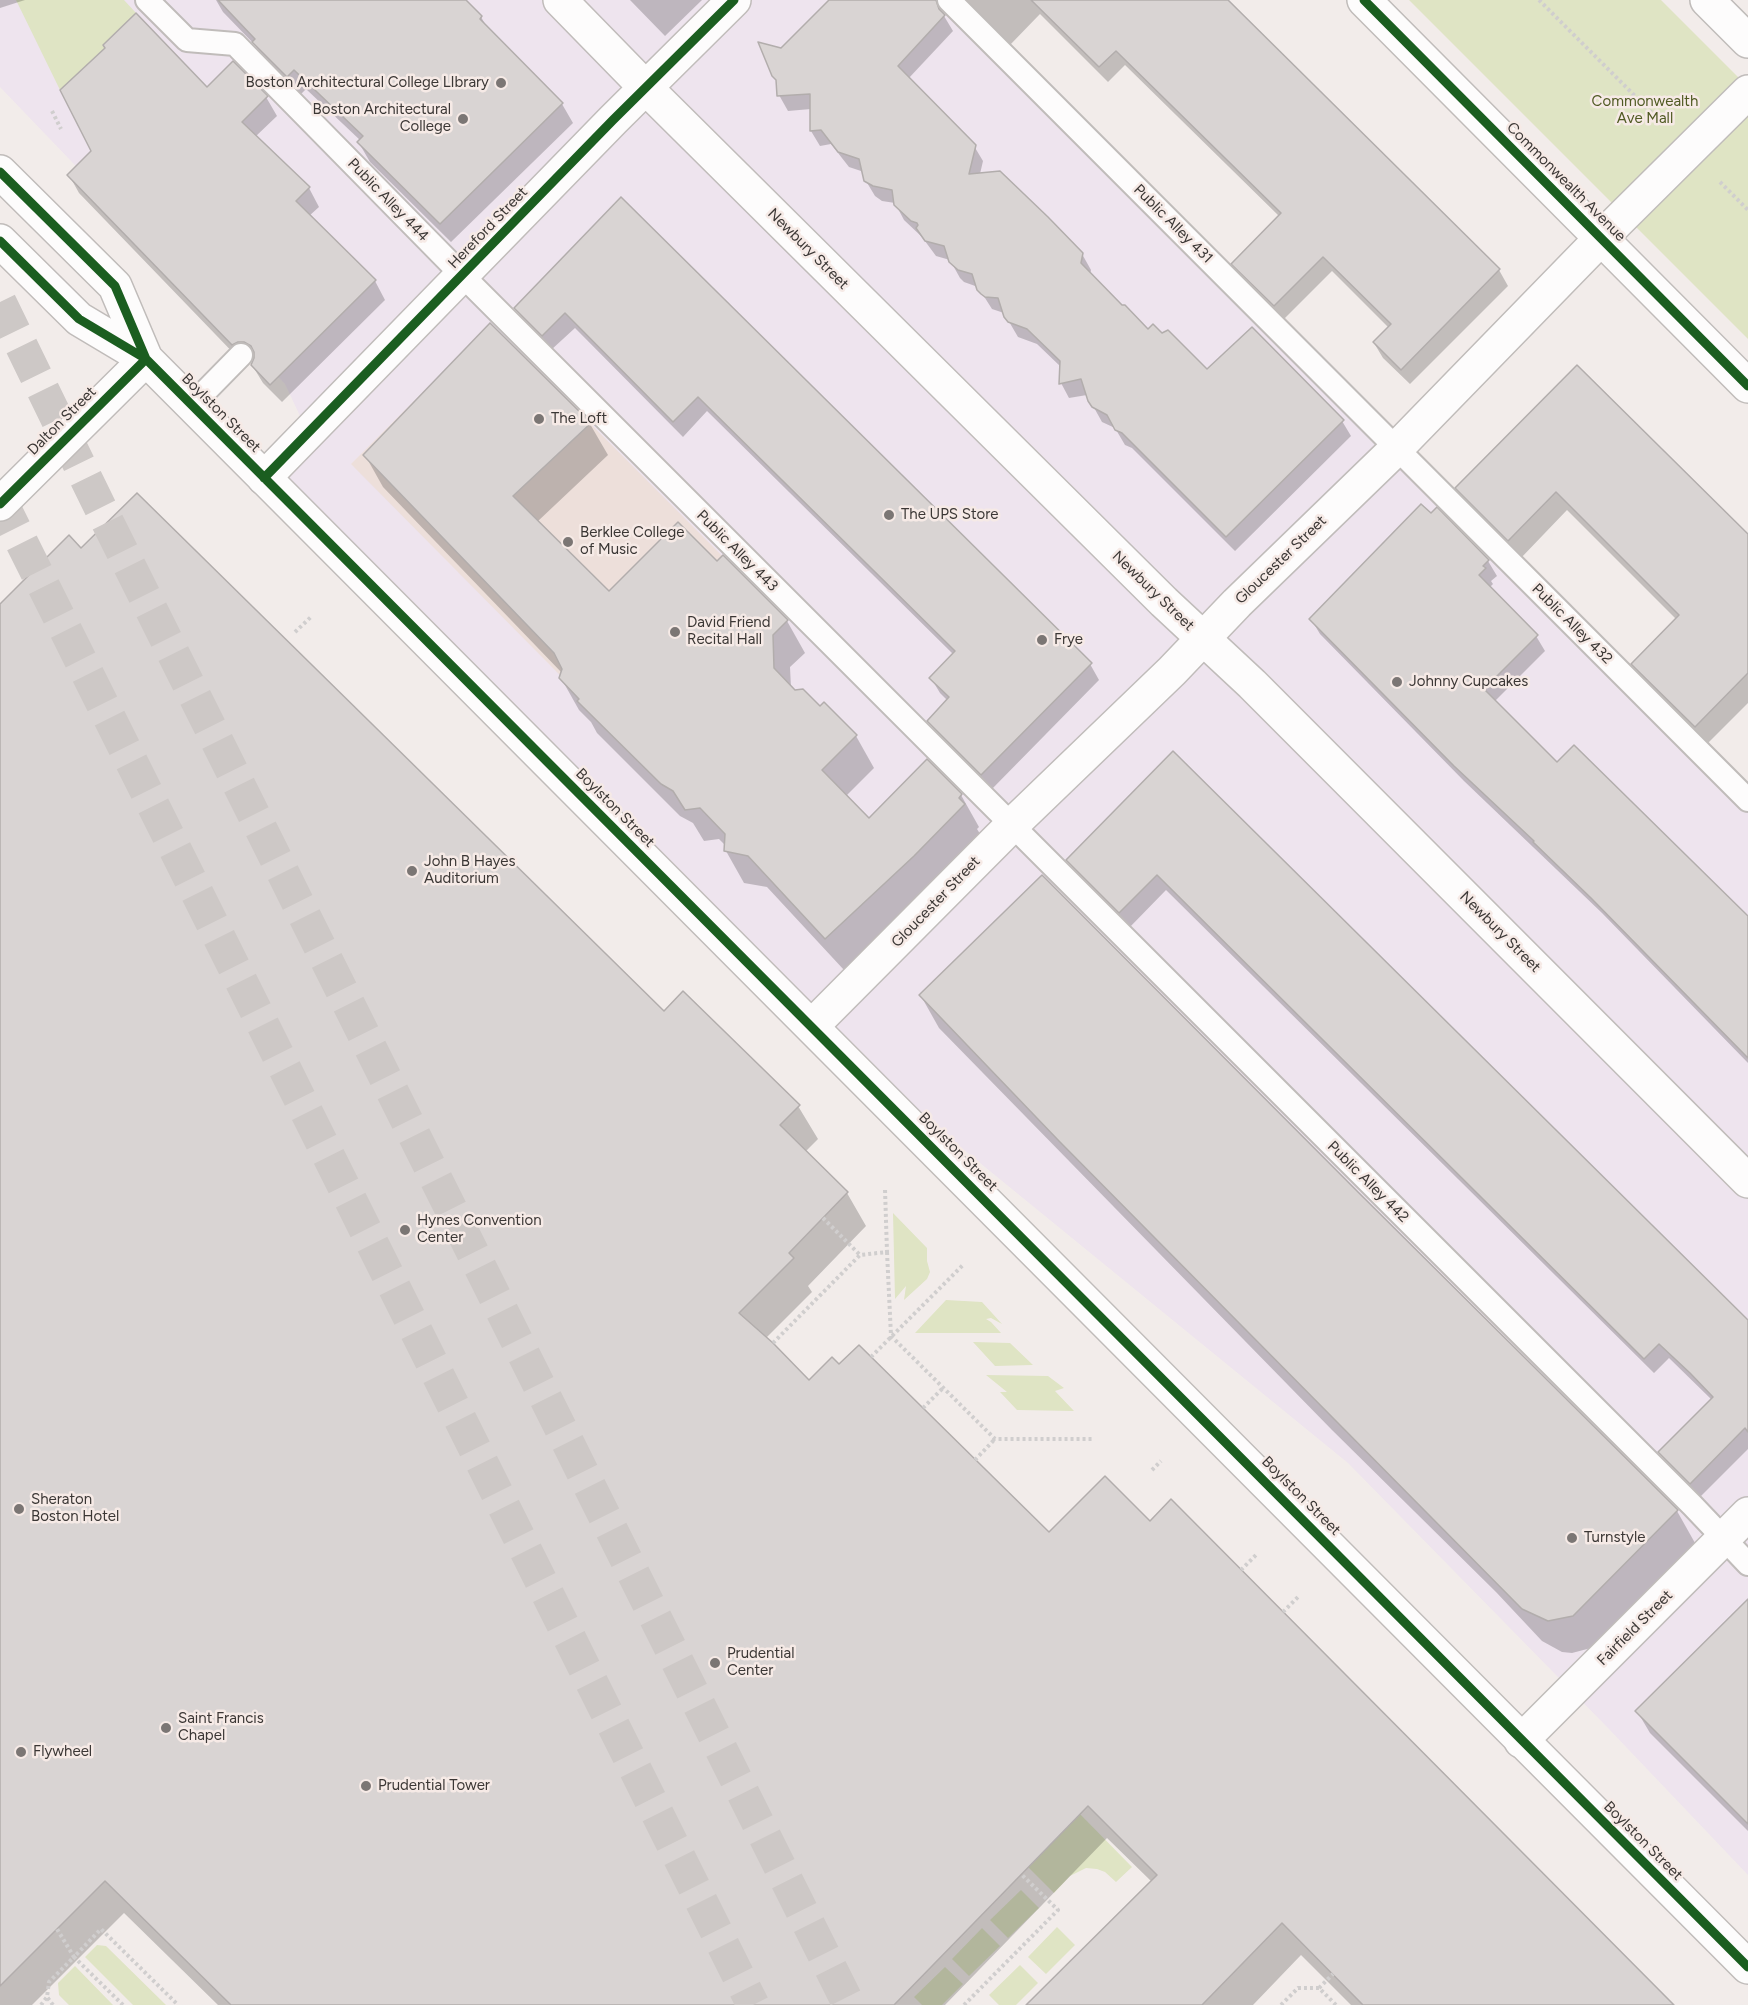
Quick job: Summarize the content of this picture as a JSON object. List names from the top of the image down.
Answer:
{
  "streets": {
    "main road": [
      "Commonwealth Avenue",
      "Hereford Street",
      "Newbury Street",
      "Boylston Street",
      "Dalton Street",
      "Gloucester Street",
      "Fairfield Street"
    ],
    "lane": [
      "Public Alley 444",
      "Public Alley 431",
      "Public Alley 443",
      "Public Alley 432",
      "Public Alley 442"
    ]
  },
  "crossings": [
    ["Commonwealth Avenue", "Gloucester Street"],
    ["Public Alley 444", "Hereford Street"],
    ["Public Alley 444", "Public Alley 443"],
    ["Public Alley 431", "Gloucester Street"],
    ["Public Alley 431", "Public Alley 432"],
    ["Hereford Street", "Newbury Street"],
    ["Hereford Street", "Boylston Street"],
    ["Hereford Street", "Public Alley 443"],
    ["Newbury Street", "Gloucester Street"],
    ["Boylston Street", "Dalton Street"],
    ["Boylston Street", "Gloucester Street"],
    ["Boylston Street", "Fairfield Street"],
    ["Public Alley 443", "Gloucester Street"],
    ["Public Alley 443", "Public Alley 442"],
    ["Gloucester Street", "Public Alley 432"],
    ["Gloucester Street", "Public Alley 442"],
    ["Public Alley 442", "Fairfield Street"]
  ],
  "parks": ["Commonwealth Ave Mall"],
  "places": [
    "Boston Architectural College LIbrary",
    "Boston Architectural College",
    "The Loft",
    "The UPS Store",
    "Berklee College of Music",
    "David Friend Recital Hall",
    "Frye",
    "Johnny Cupcakes",
    "John B Hayes Auditorium",
    "Hynes Convention Center",
    "Sheraton Boston Hotel",
    "Turnstyle",
    "Prudential Center",
    "Saint Francis Chapel",
    "Flywheel",
    "Prudential Tower"
  ]
}
